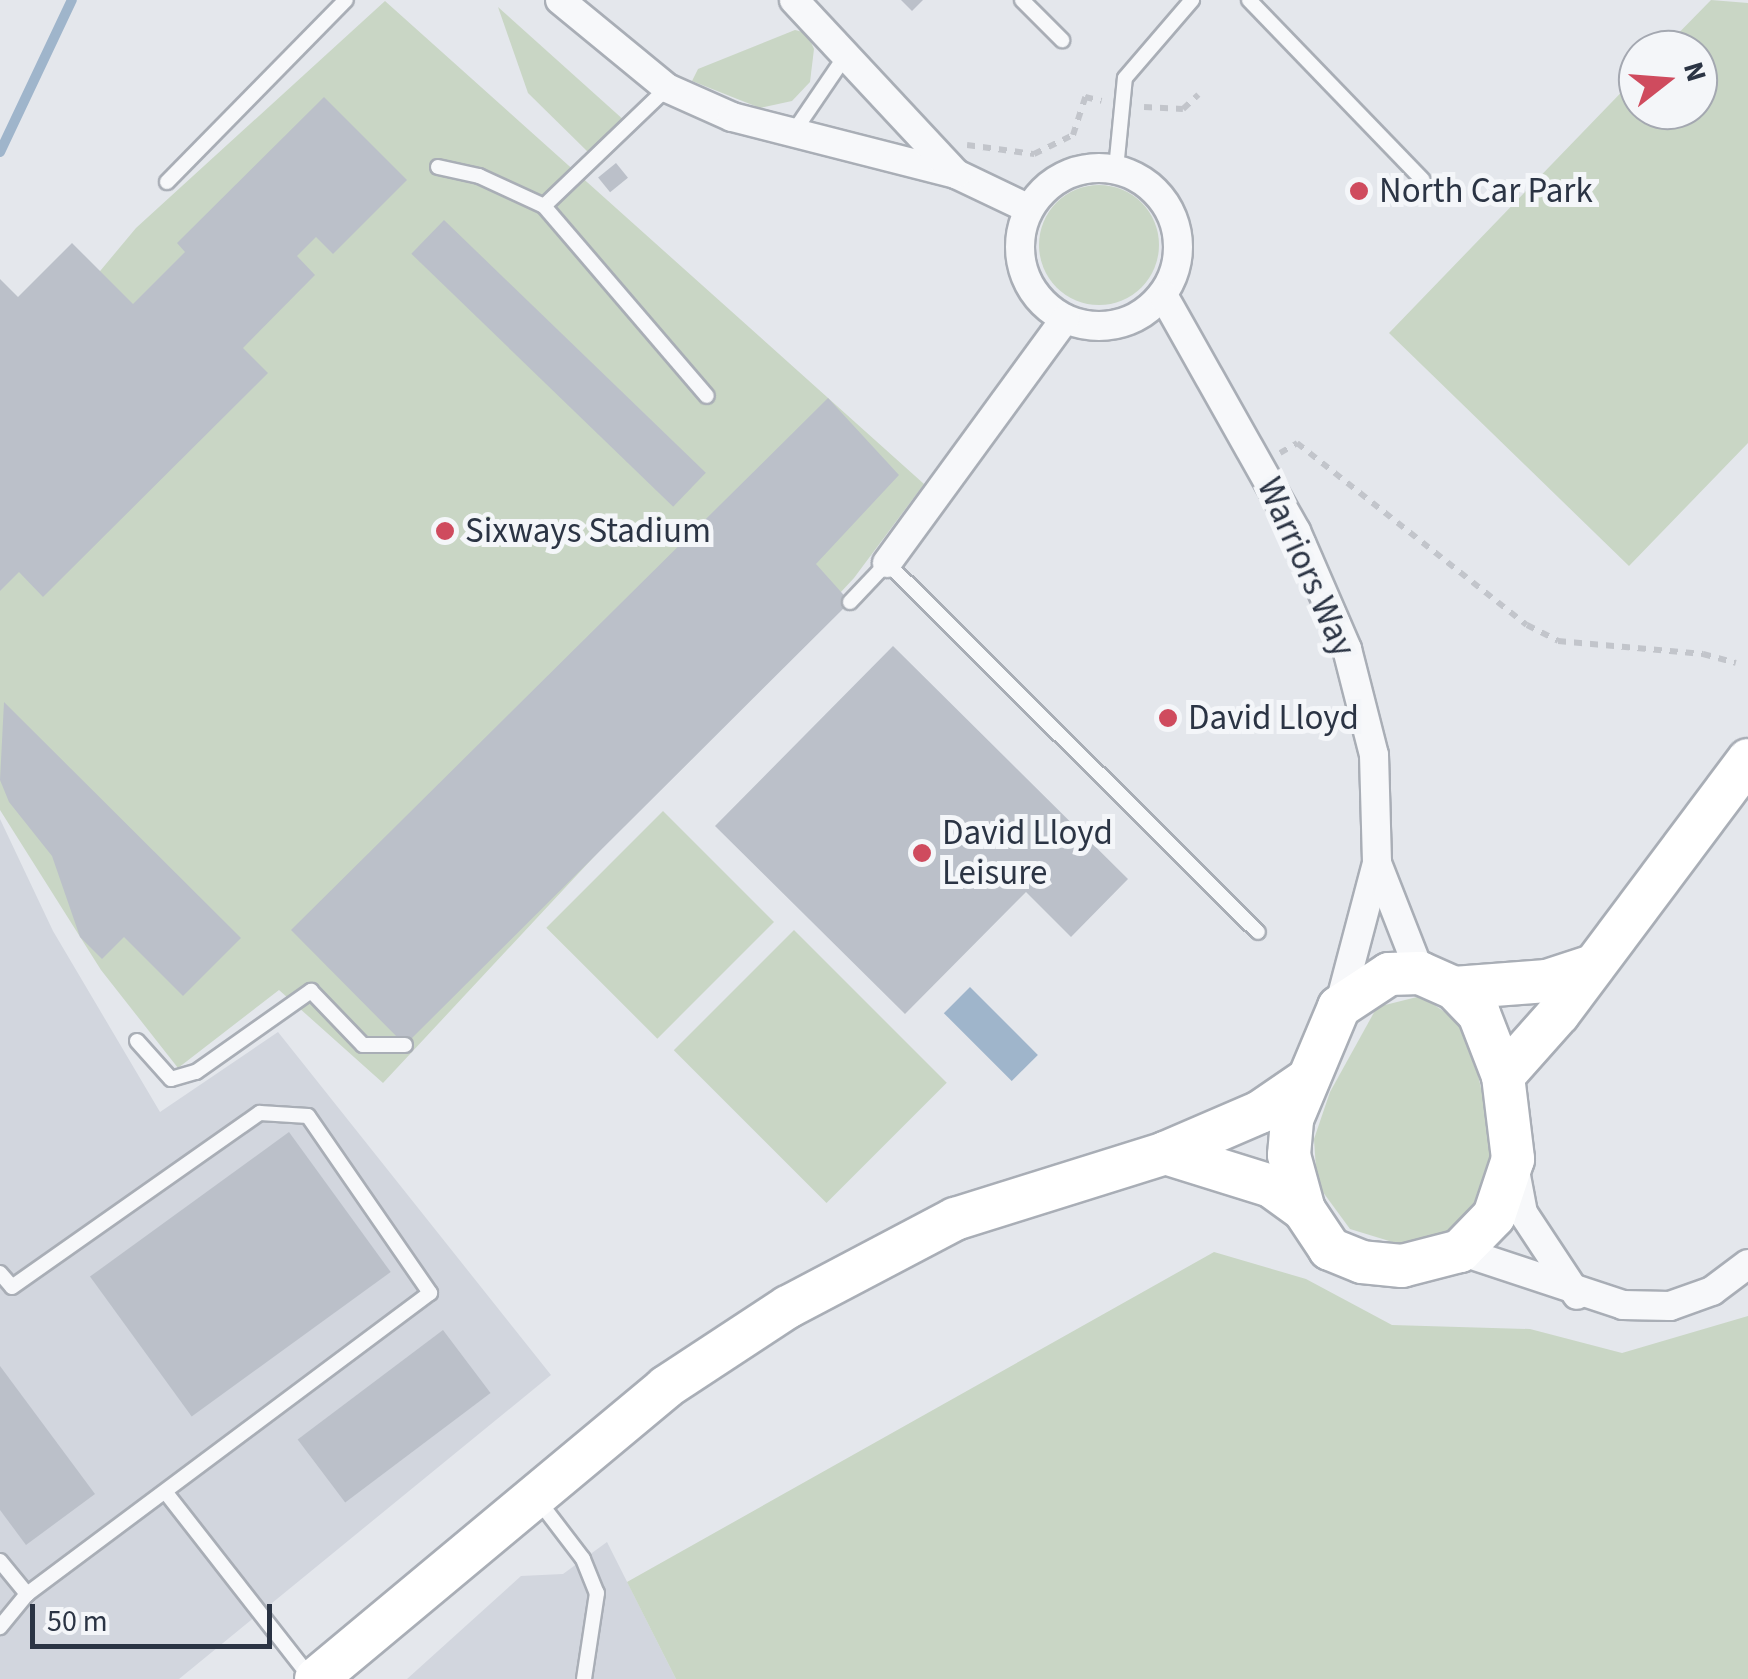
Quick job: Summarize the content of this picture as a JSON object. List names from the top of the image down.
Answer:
{
  "streets": {
    "street": ["Warriors Way"]
  },
  "places": [
    "North Car Park",
    "Sixways Stadium",
    "David Lloyd",
    "David Lloyd Leisure"
  ],
  "scale_bar": "50 m",
  "north": "right"
}
